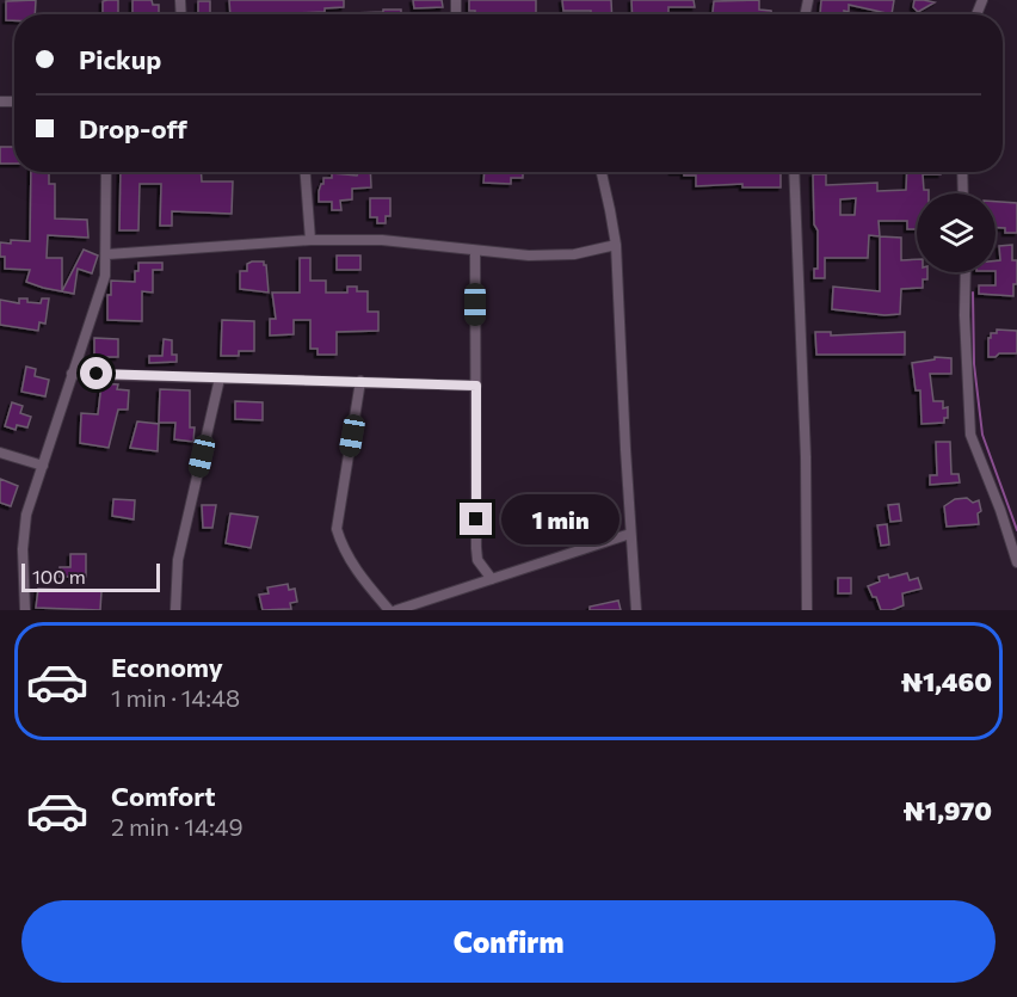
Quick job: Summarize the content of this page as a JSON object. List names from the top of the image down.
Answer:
{
  "scale_bar": "100 m",
  "page": {
    "banner": ["Pickup", "Drop-off"],
    "bubble": "1 min",
    "scale": "100 m",
    "list": [
      {
        "name": "Economy",
        "note": "1 min · 14:48",
        "value": "₦1,460"
      },
      {
        "name": "Comfort",
        "note": "2 min · 14:49",
        "value": "₦1,970"
      }
    ],
    "buttons": "Confirm"
  }
}
